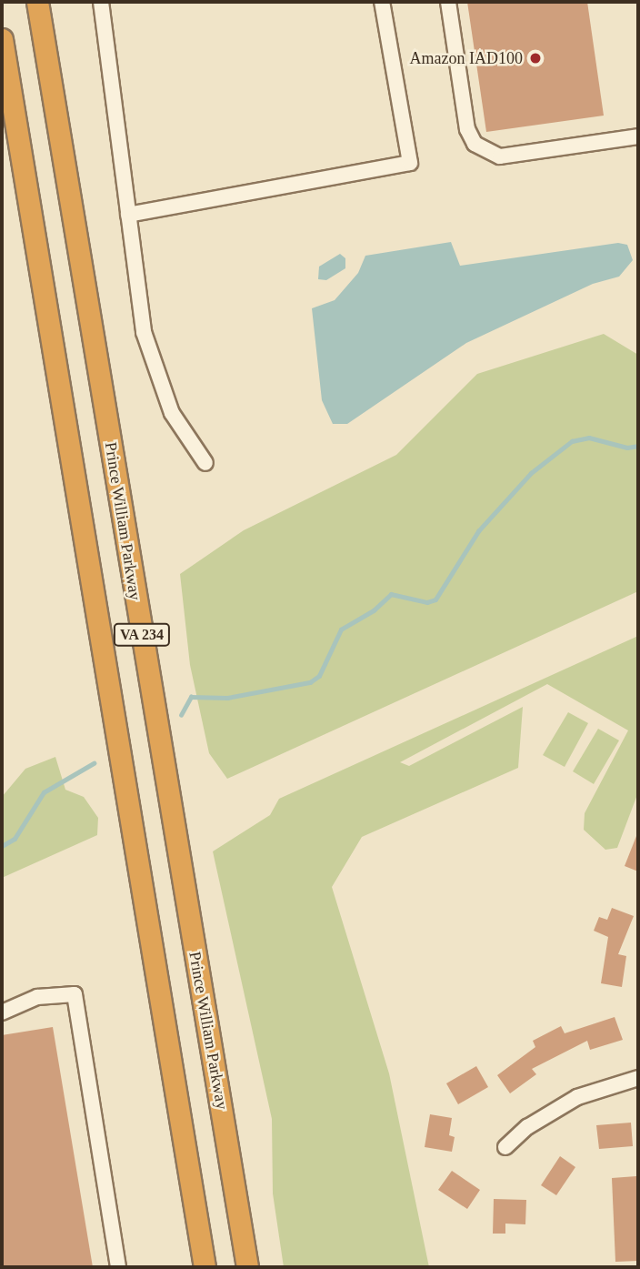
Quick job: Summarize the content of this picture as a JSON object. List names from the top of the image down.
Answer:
{
  "streets": {
    "highway": ["Prince William Parkway", "VA 234"]
  },
  "places": ["Amazon IAD100"]
}
